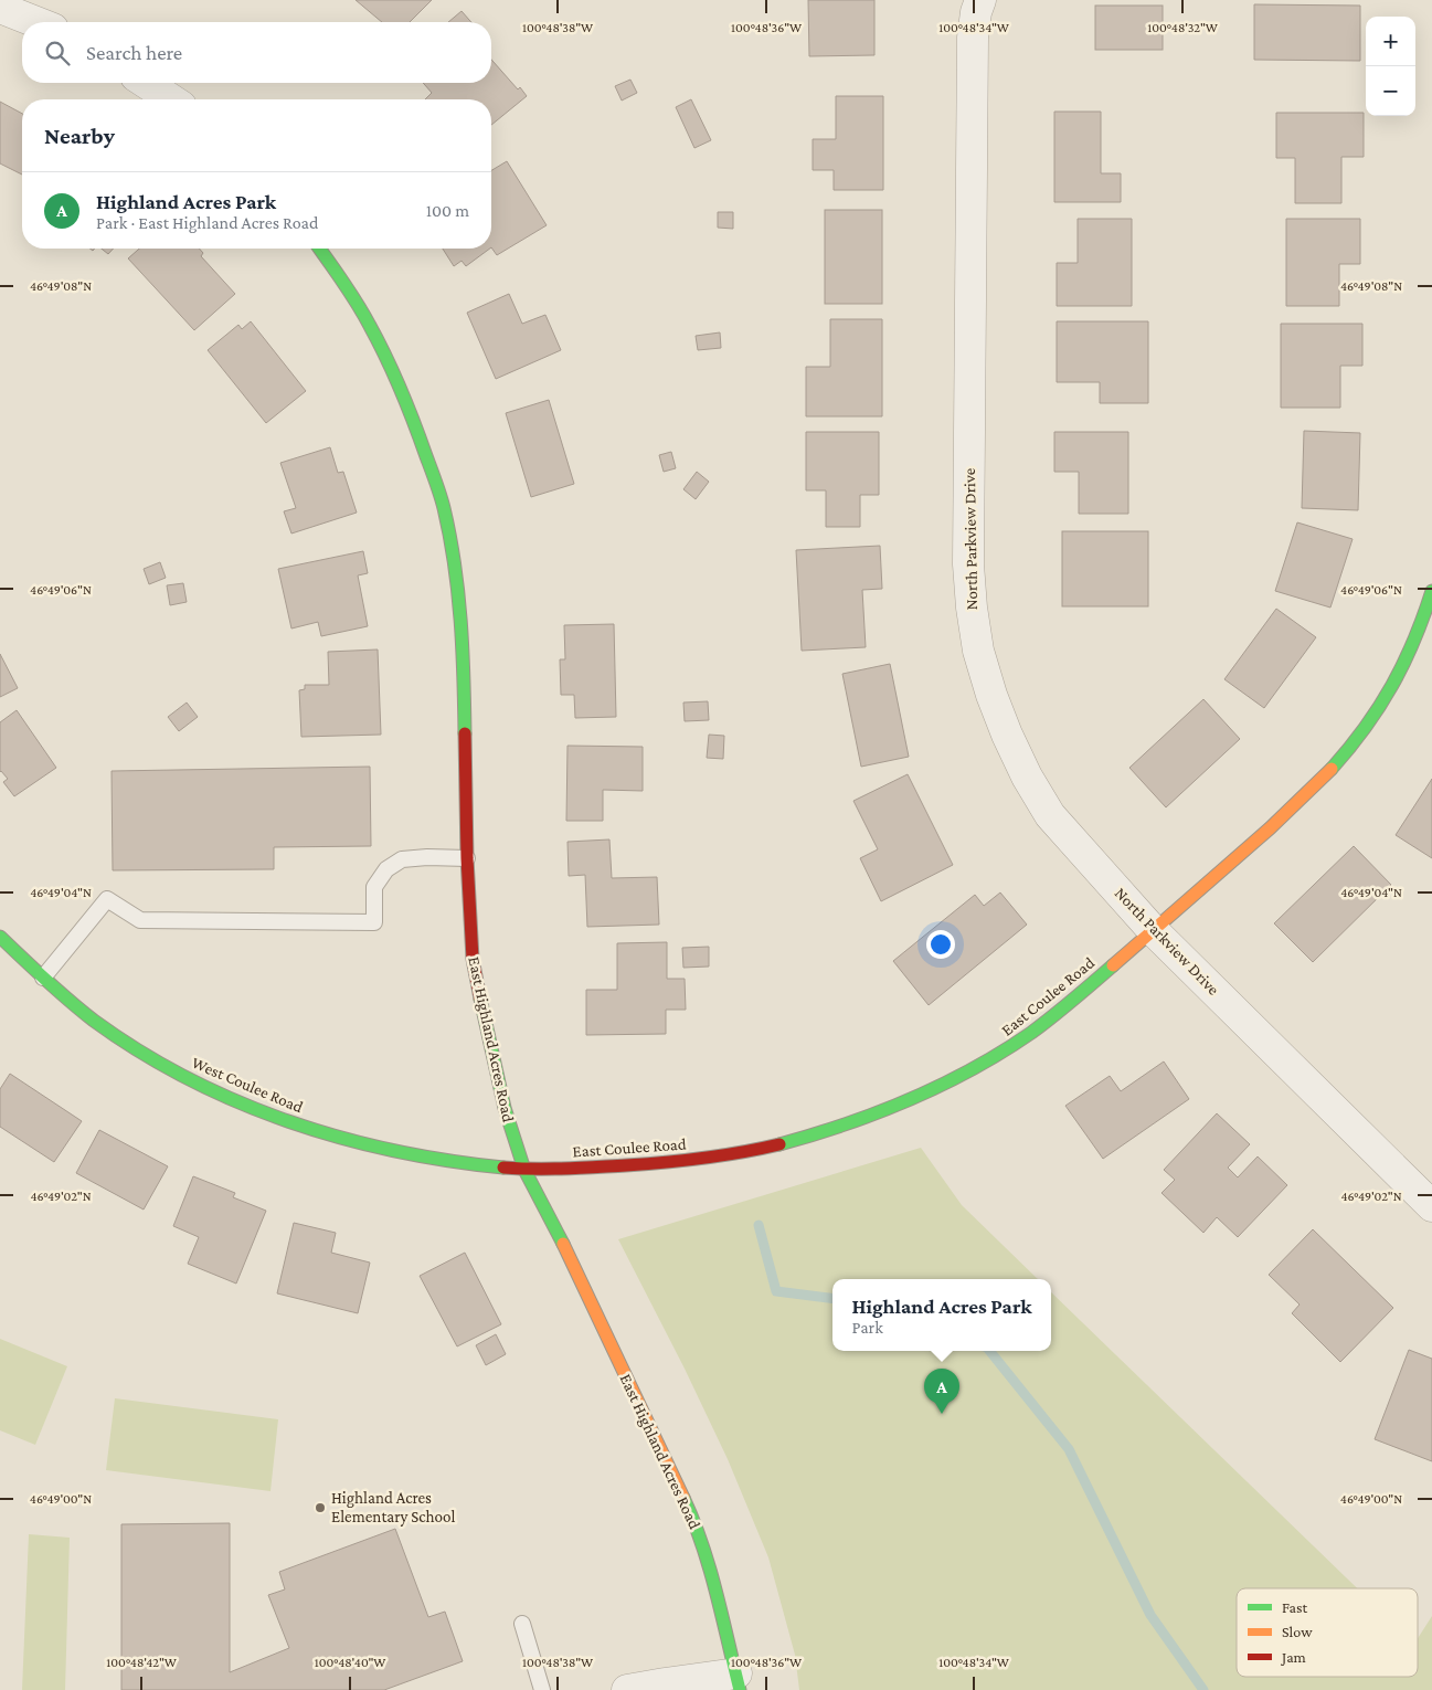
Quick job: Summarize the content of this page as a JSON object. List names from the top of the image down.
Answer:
{
  "streets": {
    "street": [
      "North Parkview Drive",
      "East Coulee Road",
      "East Highland Acres Road",
      "West Coulee Road"
    ]
  },
  "crossings": [
    ["North Parkview Drive", "East Coulee Road"],
    ["East Coulee Road", "East Highland Acres Road"],
    ["East Coulee Road", "West Coulee Road"],
    ["East Highland Acres Road", "West Coulee Road"]
  ],
  "places": ["Highland Acres Elementary School"],
  "legend": ["Fast", "Slow", "Jam"],
  "page": {
    "map_buttons": ["+", "−"],
    "search": "Search here",
    "heading": "Nearby",
    "list": [
      {
        "mark": "A",
        "name": "Highland Acres Park",
        "note": "Park · East Highland Acres Road",
        "value": "100 m"
      }
    ],
    "popup": ["Highland Acres Park", "Park"],
    "pins": "A"
  },
  "coordinates": [
    "100°48'38\"W",
    "100°48'36\"W",
    "100°48'34\"W",
    "100°48'32\"W",
    "46°49'08\"N",
    "46°49'06\"N",
    "46°49'04\"N",
    "46°49'02\"N",
    "46°49'00\"N",
    "100°48'42\"W",
    "100°48'40\"W"
  ]
}
